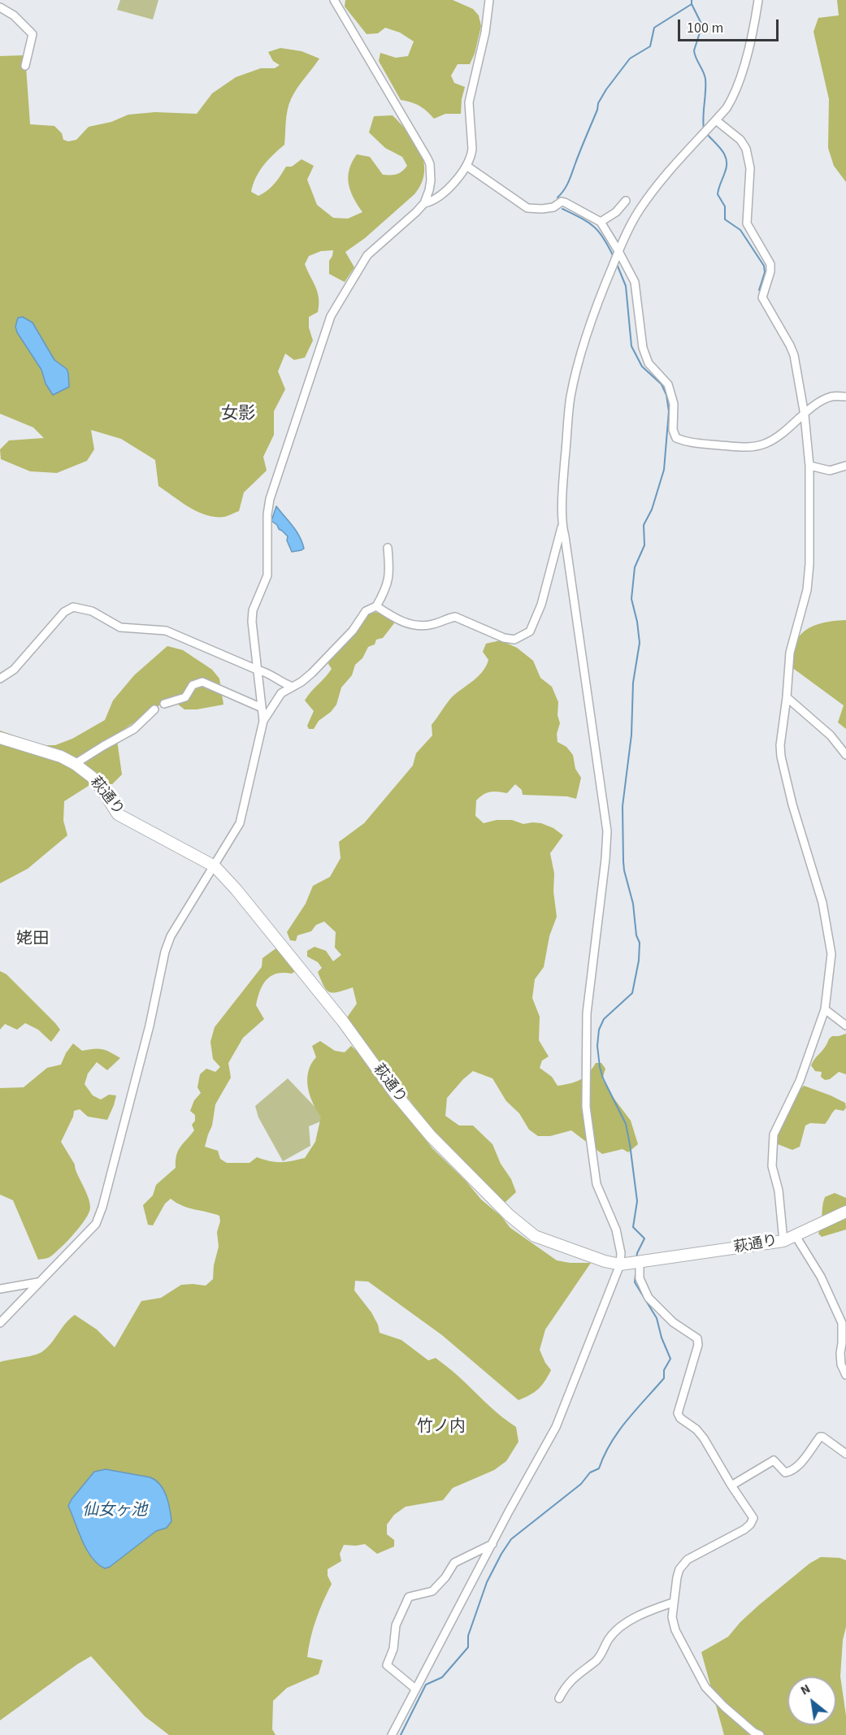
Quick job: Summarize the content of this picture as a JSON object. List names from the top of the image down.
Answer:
{
  "streets": {
    "street": ["萩通り"]
  },
  "districts": ["女影", "姥田", "竹ノ内"],
  "water": ["仙女ヶ池"],
  "scale_bar": "100 m",
  "north": "top left"
}
